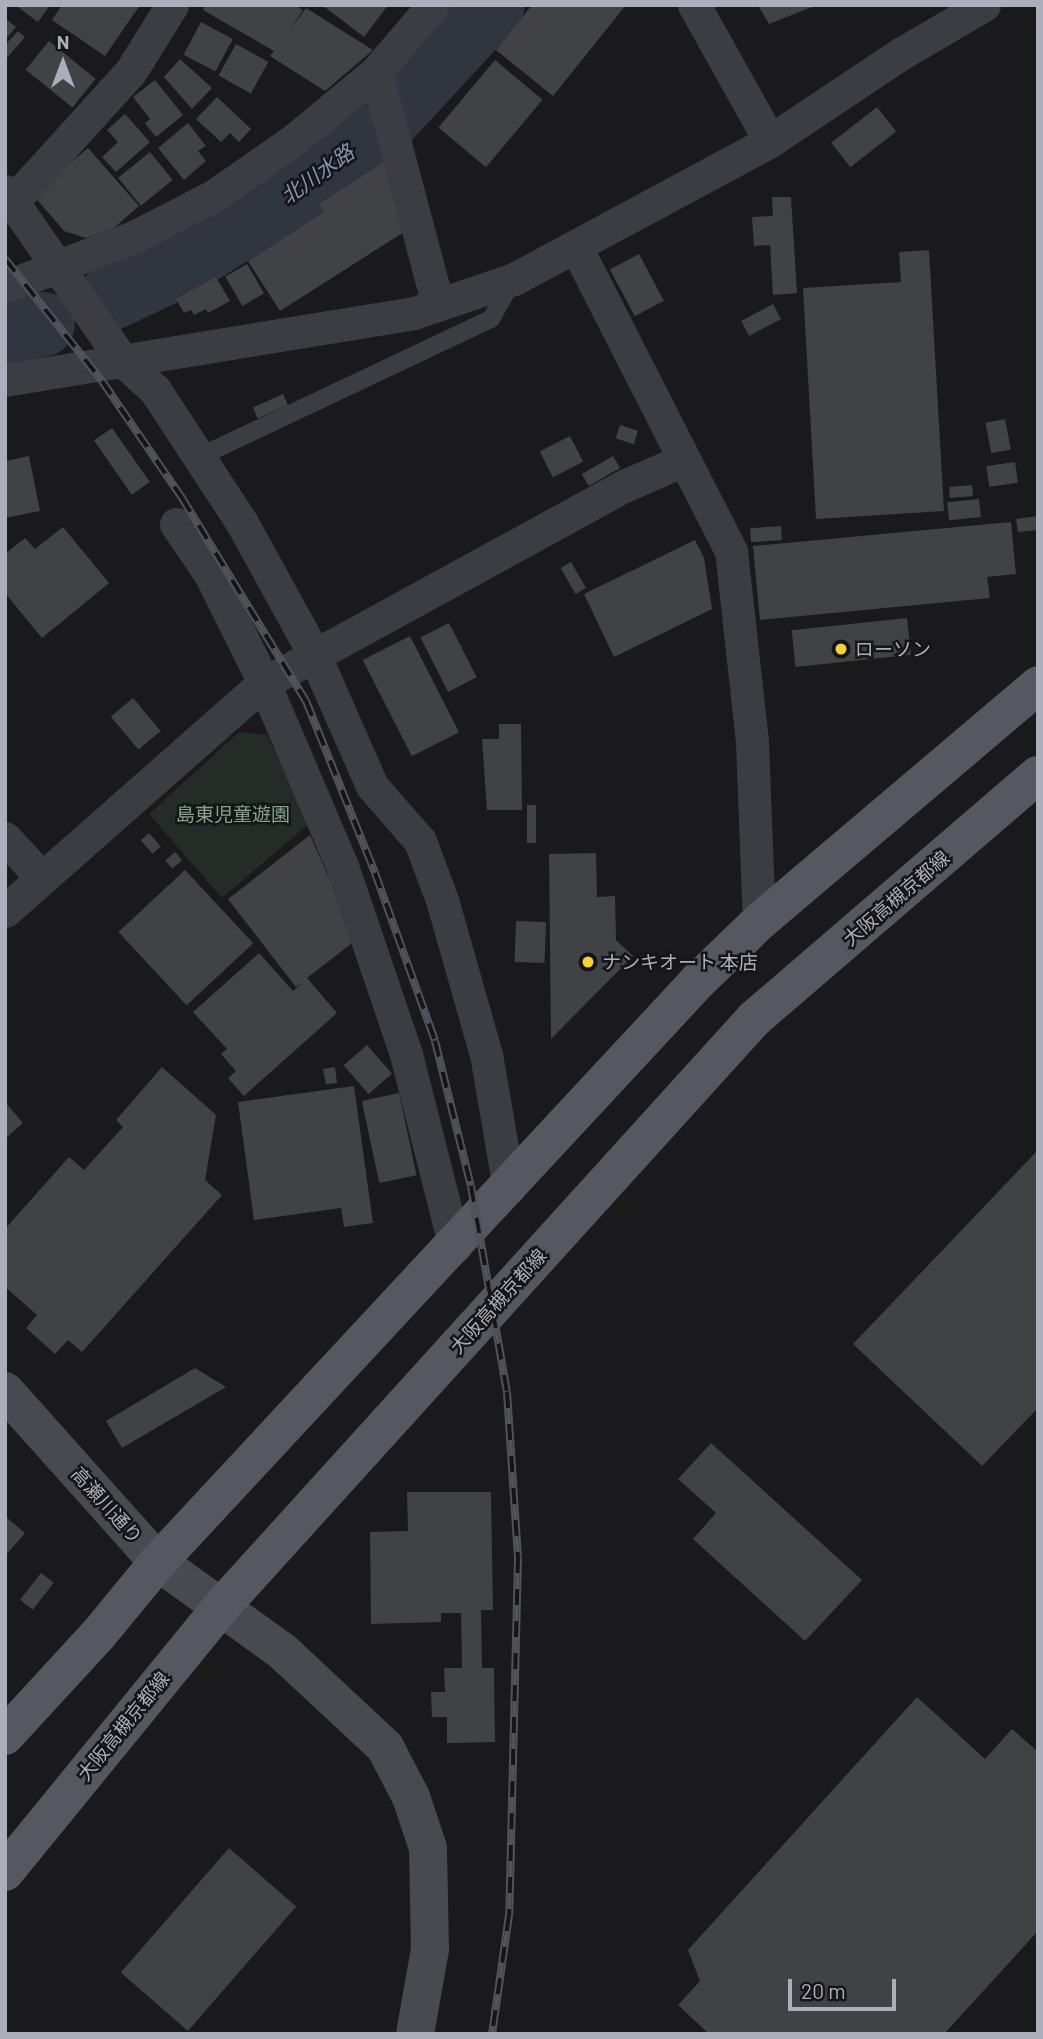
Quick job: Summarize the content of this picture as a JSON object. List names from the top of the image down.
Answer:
{
  "streets": {
    "main road": ["大阪高槻京都線"],
    "street": ["高瀬川通り"]
  },
  "crossings": [
    ["大阪高槻京都線", "高瀬川通り"]
  ],
  "water": ["北川水路"],
  "parks": ["島東児童遊園"],
  "places": ["ローソン", "ナンキオート 本店"],
  "scale_bar": "20 m",
  "north": "top"
}
